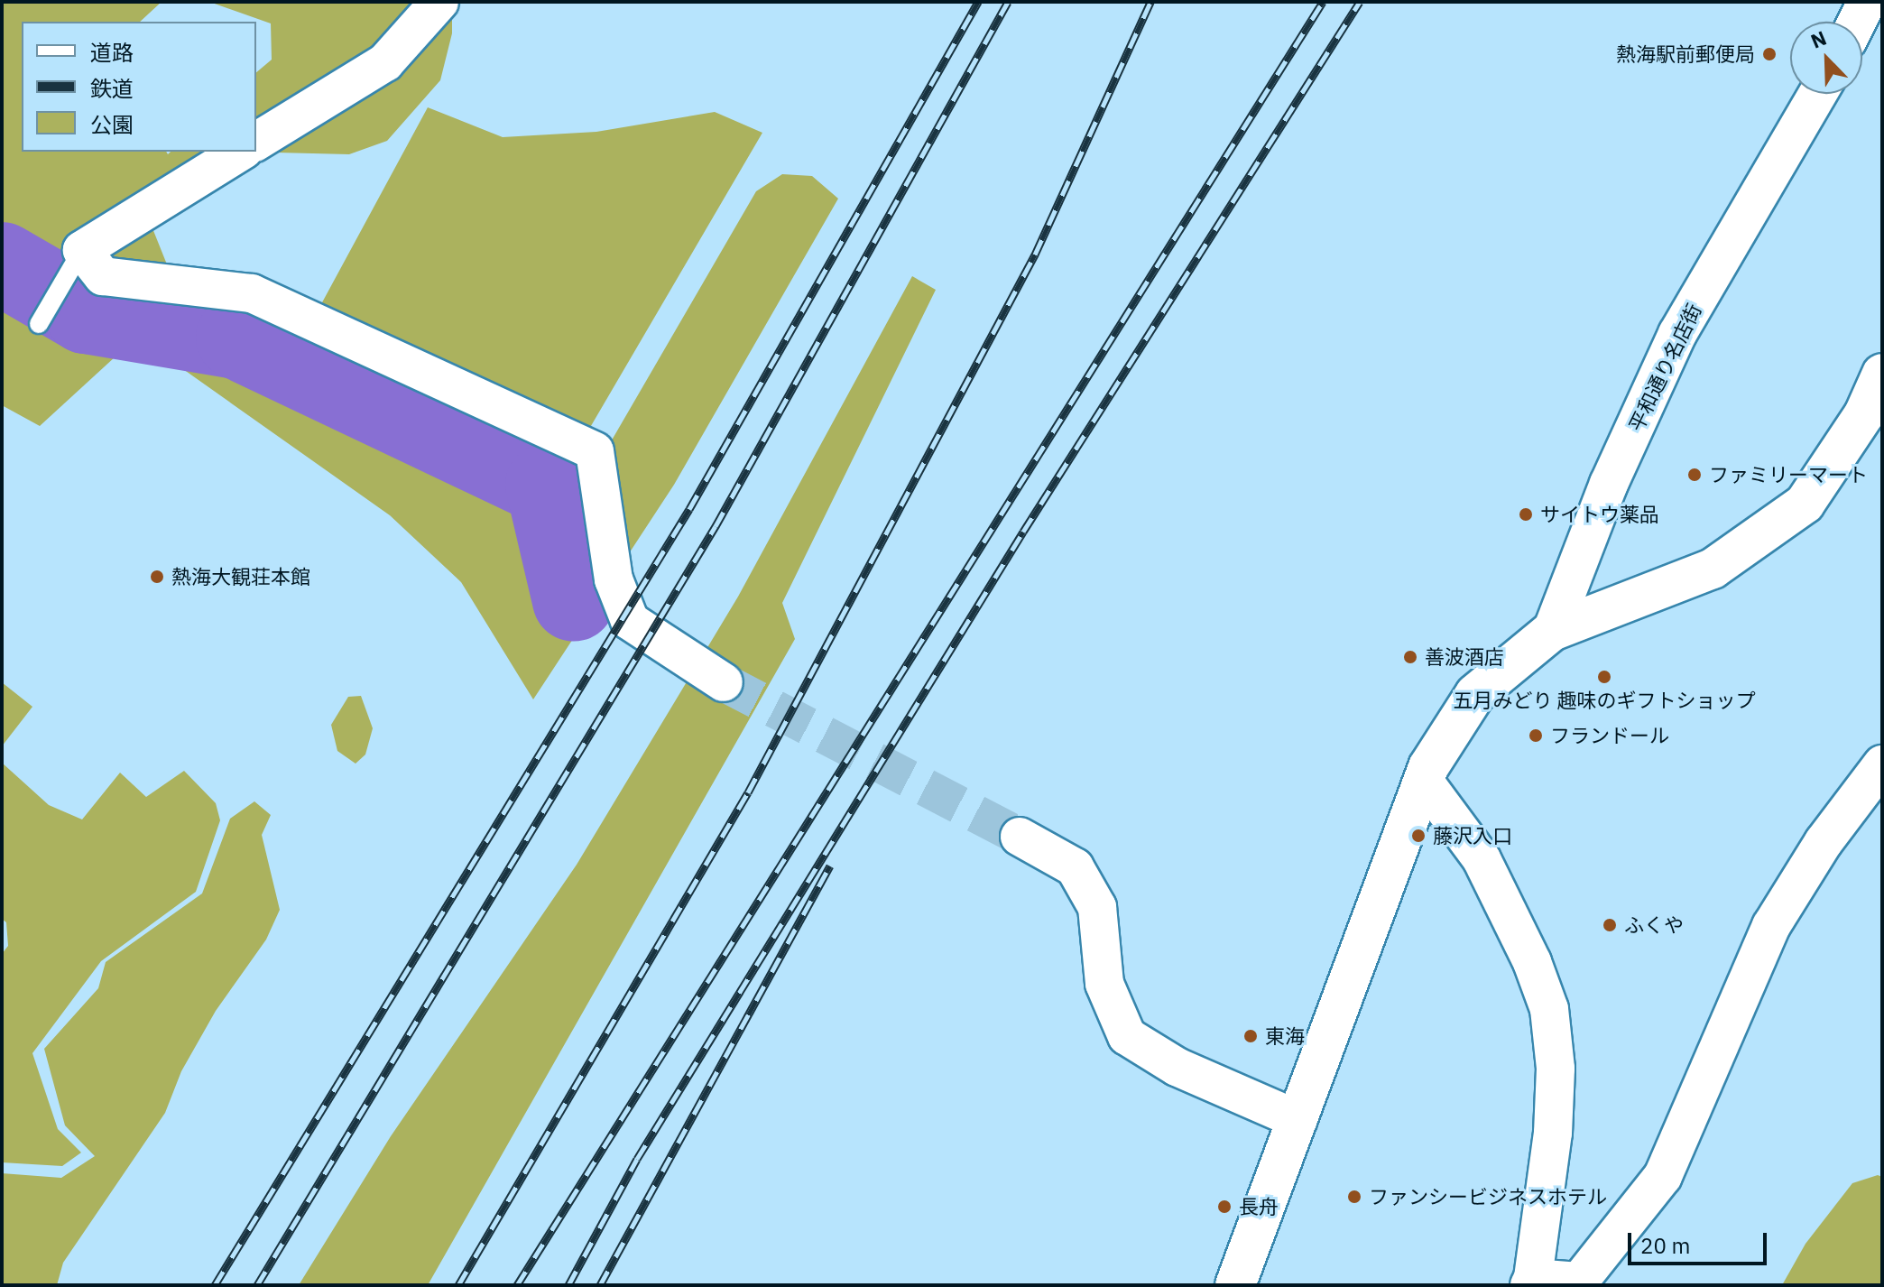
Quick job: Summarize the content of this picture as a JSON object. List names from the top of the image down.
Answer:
{
  "streets": {
    "street": ["平和通り名店街"]
  },
  "places": [
    "熱海駅前郵便局",
    "ファミリーマート",
    "サイトウ薬品",
    "熱海大観荘本館",
    "善波酒店",
    "五月みどり 趣味のギフトショップ",
    "フランドール",
    "藤沢入口",
    "ふくや",
    "東海",
    "ファンシービジネスホテル",
    "長舟"
  ],
  "legend": ["道路", "鉄道", "公園"],
  "scale_bar": "20 m",
  "north": "top left"
}
